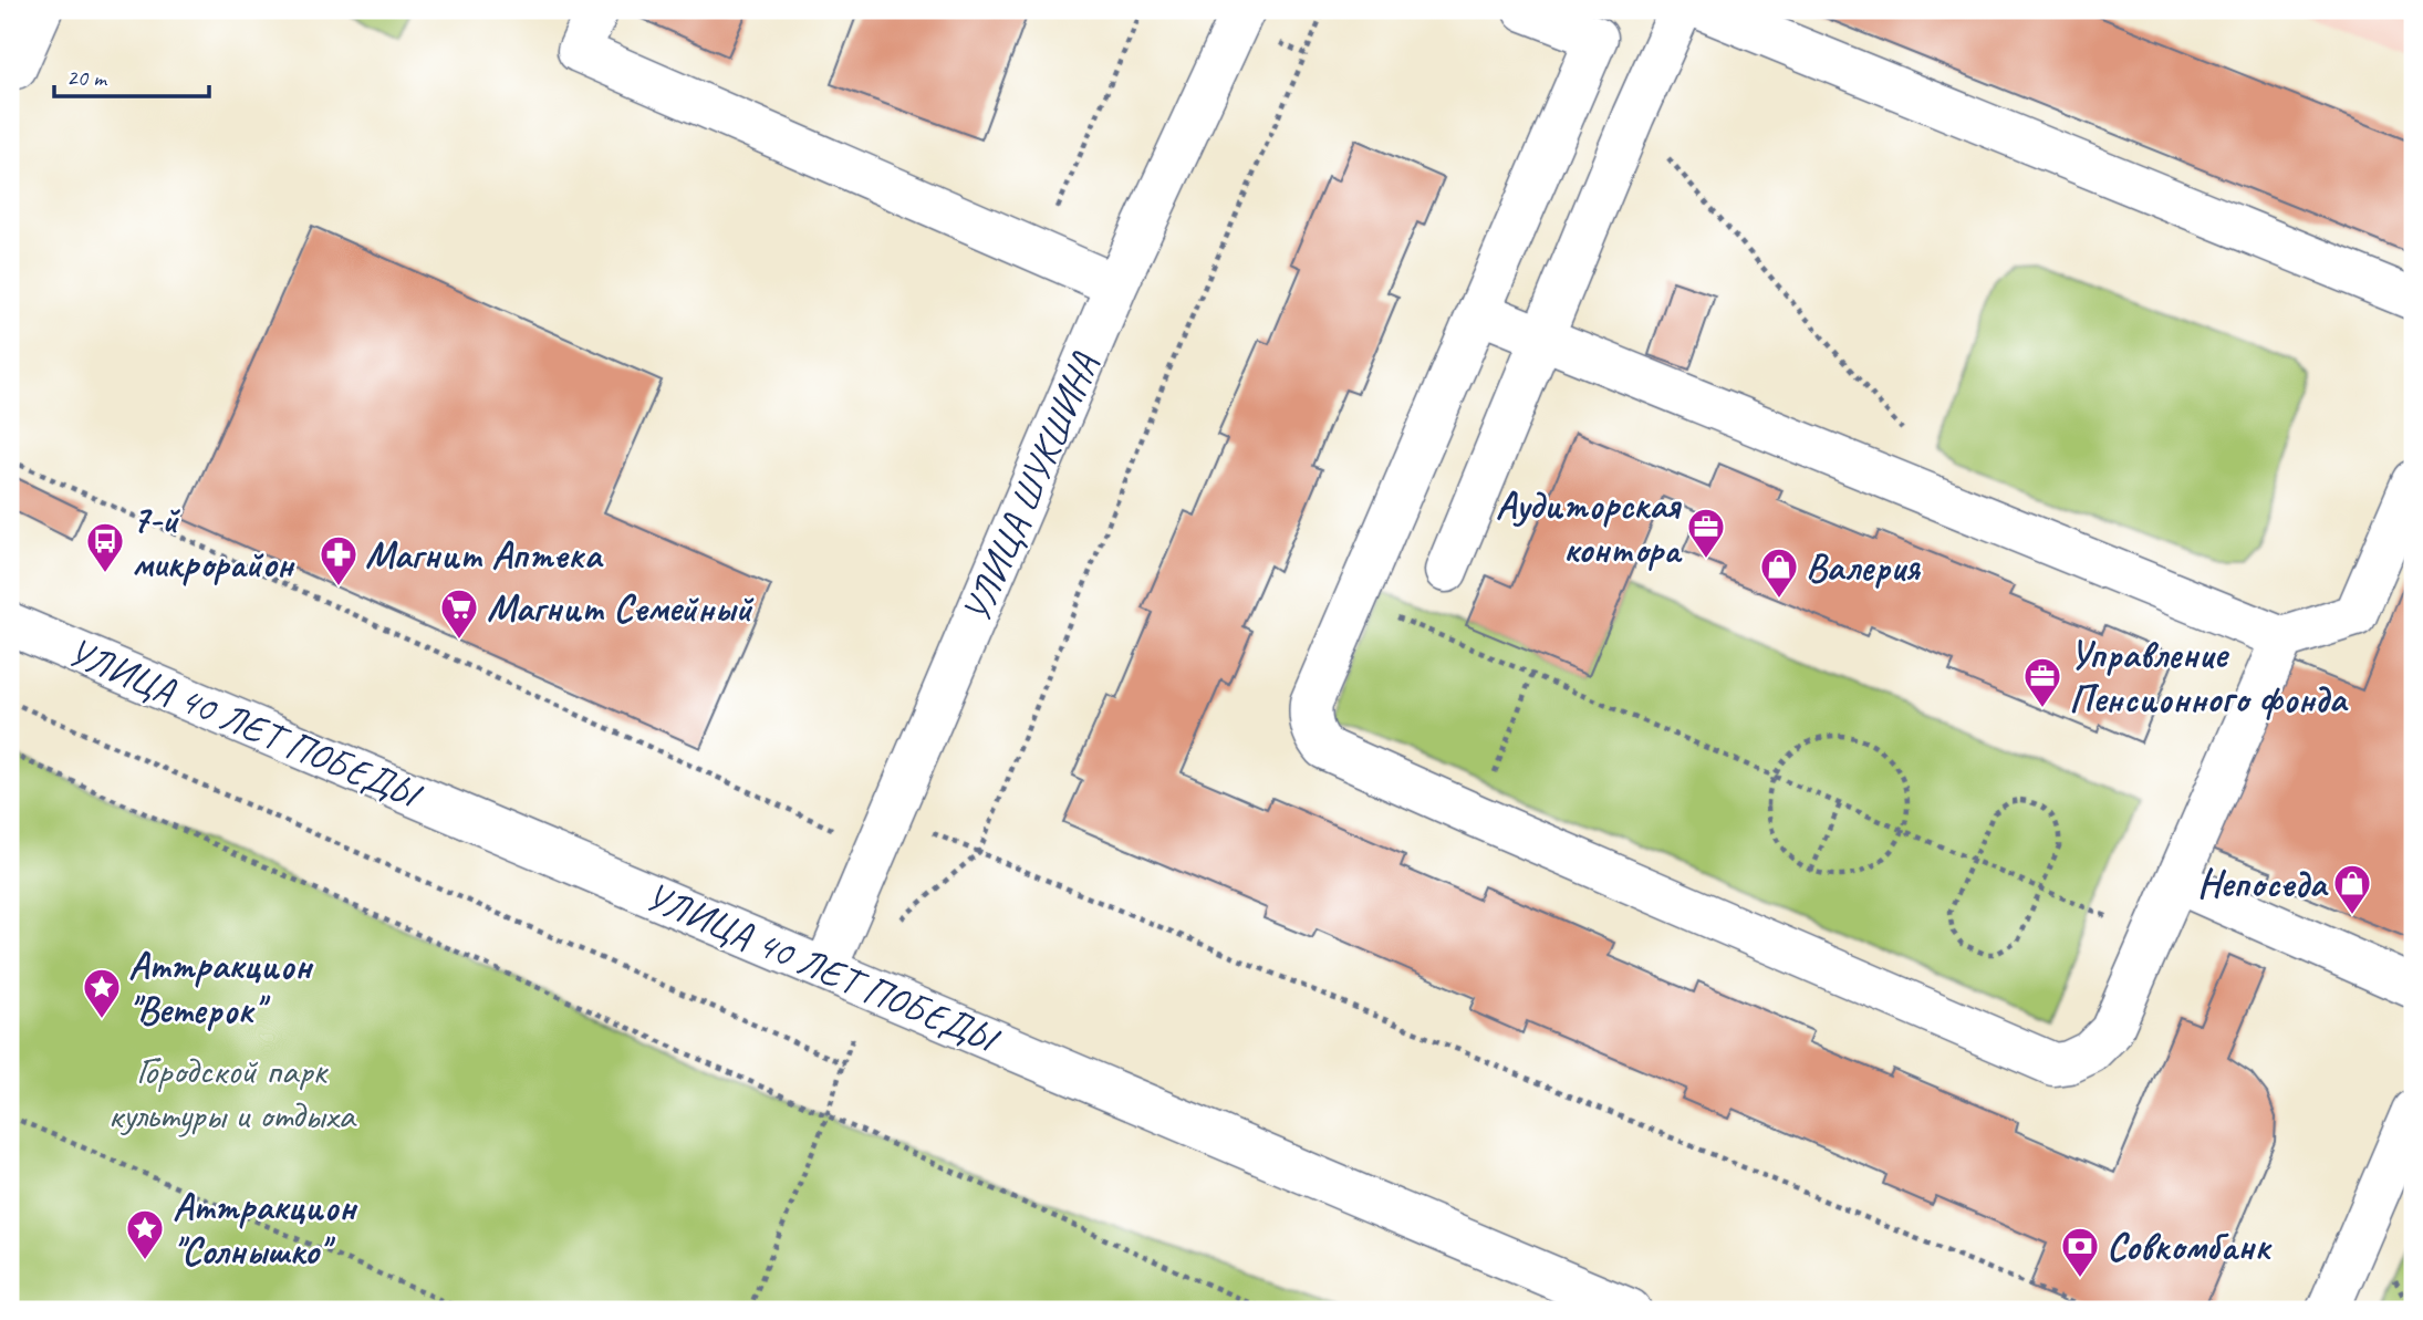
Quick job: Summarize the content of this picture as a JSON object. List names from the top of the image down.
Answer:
{
  "streets": {
    "street": ["УЛИЦА ШУКШИНА", "УЛИЦА 40 ЛЕТ ПОБЕДЫ"]
  },
  "crossings": [
    ["УЛИЦА ШУКШИНА", "УЛИЦА 40 ЛЕТ ПОБЕДЫ"]
  ],
  "parks": ["Городской парк культуры и отдыха"],
  "places": {
    "office": ["Аудиторская контора", "Управление Пенсионного фонда"],
    "bus stop": ["7-й микрорайон"],
    "pharmacy": ["Магнит Аптека"],
    "shop": ["Валерия", "Непоседа"],
    "supermarket": ["Магнит Семейный"],
    "place": ["Аттракцион \"Ветерок\"", "Аттракцион \"Солнышко\""],
    "bank": ["Совкомбанк"]
  },
  "scale_bar": "20 m"
}
